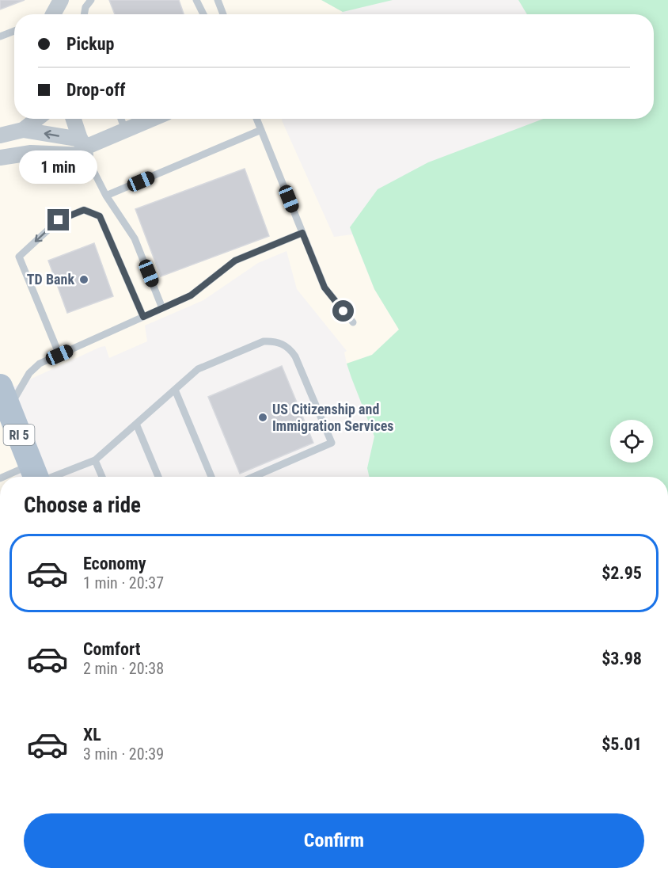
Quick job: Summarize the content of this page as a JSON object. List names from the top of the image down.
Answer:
{
  "streets": {
    "main road": ["RI 5"]
  },
  "places": ["TD Bank", "US Citizenship and Immigration Services"],
  "page": {
    "banner": ["Pickup", "Drop-off"],
    "bubble": "1 min",
    "heading": "Choose a ride",
    "list": [
      {
        "name": "Economy",
        "note": "1 min · 20:37",
        "value": "$2.95"
      },
      {
        "name": "Comfort",
        "note": "2 min · 20:38",
        "value": "$3.98"
      },
      {
        "name": "XL",
        "note": "3 min · 20:39",
        "value": "$5.01"
      }
    ],
    "buttons": "Confirm"
  }
}
